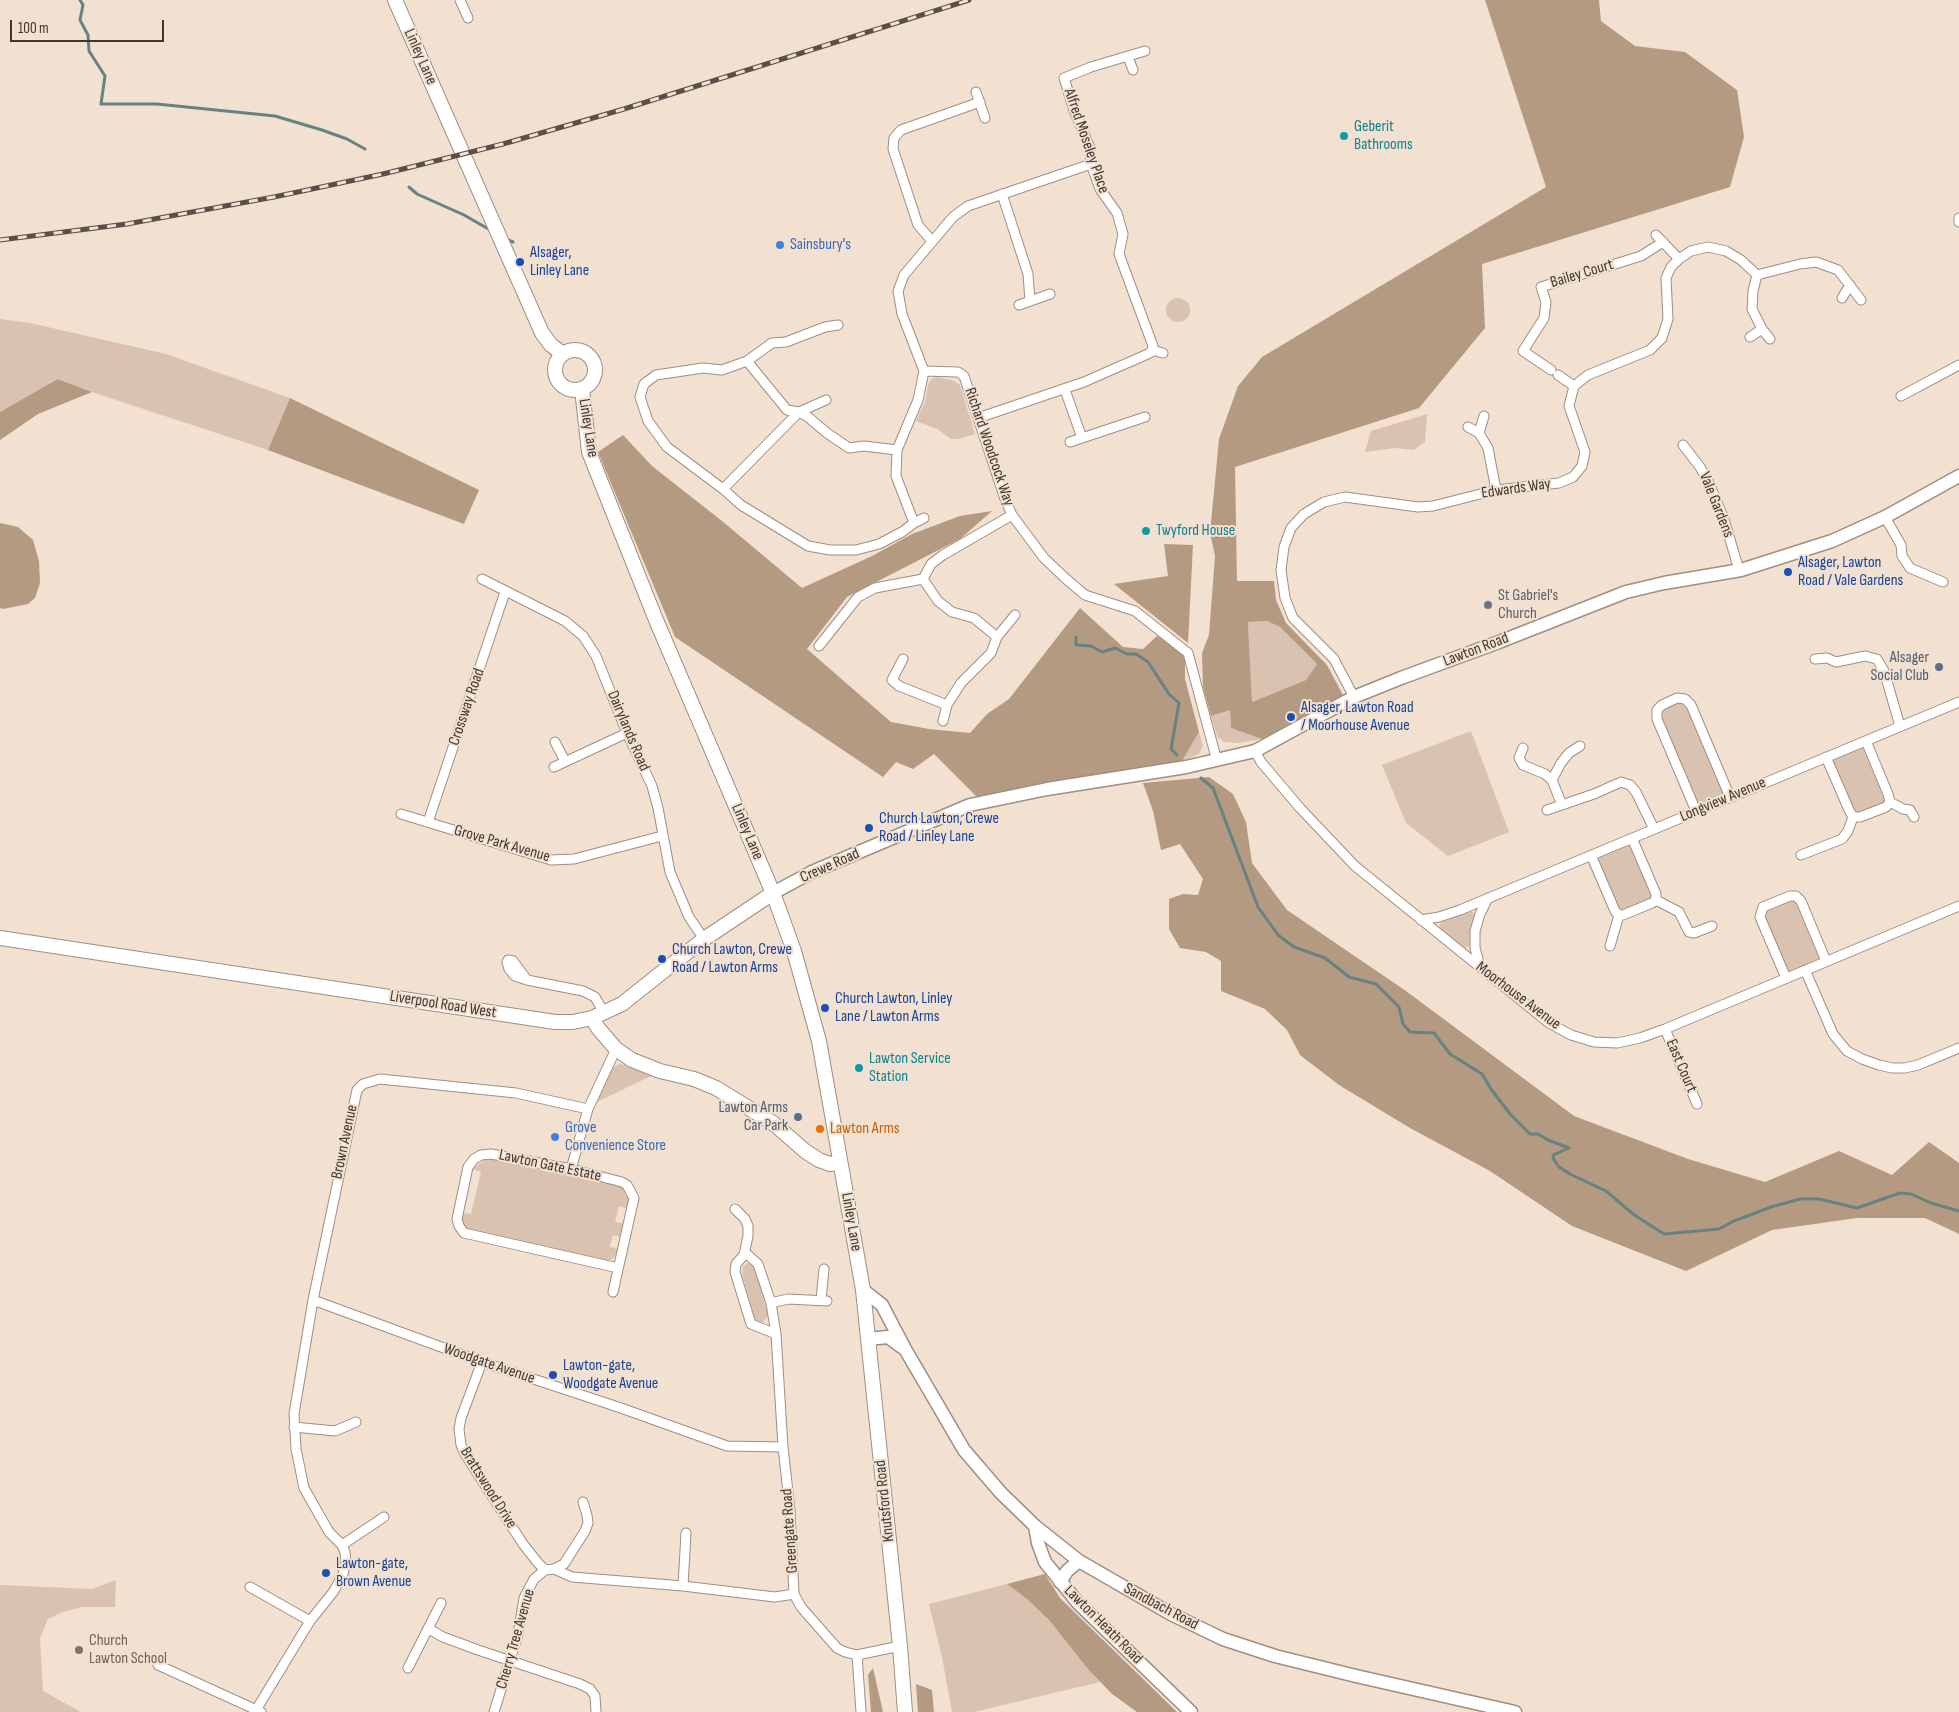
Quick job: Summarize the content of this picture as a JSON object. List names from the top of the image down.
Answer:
{
  "streets": {
    "main road": [
      "Linley Lane",
      "Lawton Road",
      "Crewe Road",
      "Liverpool Road West",
      "Knutsford Road",
      "Sandbach Road",
      "Lawton Heath Road"
    ],
    "street": [
      "Alfred Moseley Place",
      "Bailey Court",
      "Richard Woodcock Way",
      "Edwards Way",
      "Vale Gardens",
      "Crossway Road",
      "Dairylands Road",
      "Longview Avenue",
      "Grove Park Avenue",
      "Moorhouse Avenue",
      "East Court",
      "Brown Avenue",
      "Lawton Gate Estate",
      "Woodgate Avenue",
      "Brattswood Drive",
      "Greengate Road",
      "Cherry Tree Avenue"
    ]
  },
  "crossings": [
    ["Linley Lane", "Crewe Road"],
    ["Linley Lane", "Knutsford Road"],
    ["Linley Lane", "Sandbach Road"],
    ["Bailey Court", "Edwards Way"],
    ["Richard Woodcock Way", "Lawton Road"],
    ["Richard Woodcock Way", "Crewe Road"],
    ["Edwards Way", "Lawton Road"],
    ["Vale Gardens", "Lawton Road"],
    ["Lawton Road", "Crewe Road"],
    ["Lawton Road", "Moorhouse Avenue"],
    ["Crossway Road", "Dairylands Road"],
    ["Crossway Road", "Grove Park Avenue"],
    ["Dairylands Road", "Grove Park Avenue"],
    ["Dairylands Road", "Crewe Road"],
    ["Longview Avenue", "Moorhouse Avenue"],
    ["Crewe Road", "Liverpool Road West"],
    ["Moorhouse Avenue", "East Court"],
    ["Brown Avenue", "Woodgate Avenue"],
    ["Woodgate Avenue", "Brattswood Drive"],
    ["Woodgate Avenue", "Greengate Road"],
    ["Brattswood Drive", "Greengate Road"],
    ["Brattswood Drive", "Cherry Tree Avenue"],
    ["Knutsford Road", "Sandbach Road"],
    ["Sandbach Road", "Lawton Heath Road"]
  ],
  "places": [
    "Geberit Bathrooms",
    "Sainsbury's",
    "Alsager, Linley Lane",
    "Twyford House",
    "Alsager, Lawton Road / Vale Gardens",
    "St Gabriel's Church",
    "Alsager Social Club",
    "Alsager, Lawton Road / Moorhouse Avenue",
    "Church Lawton, Crewe Road / Linley Lane",
    "Church Lawton, Crewe Road / Lawton Arms",
    "Church Lawton, Linley Lane / Lawton Arms",
    "Lawton Service Station",
    "Lawton Arms Car Park",
    "Lawton Arms",
    "Grove Convenience Store",
    "Lawton-gate, Woodgate Avenue",
    "Lawton-gate, Brown Avenue",
    "Church Lawton School"
  ],
  "scale_bar": "100 m"
}
